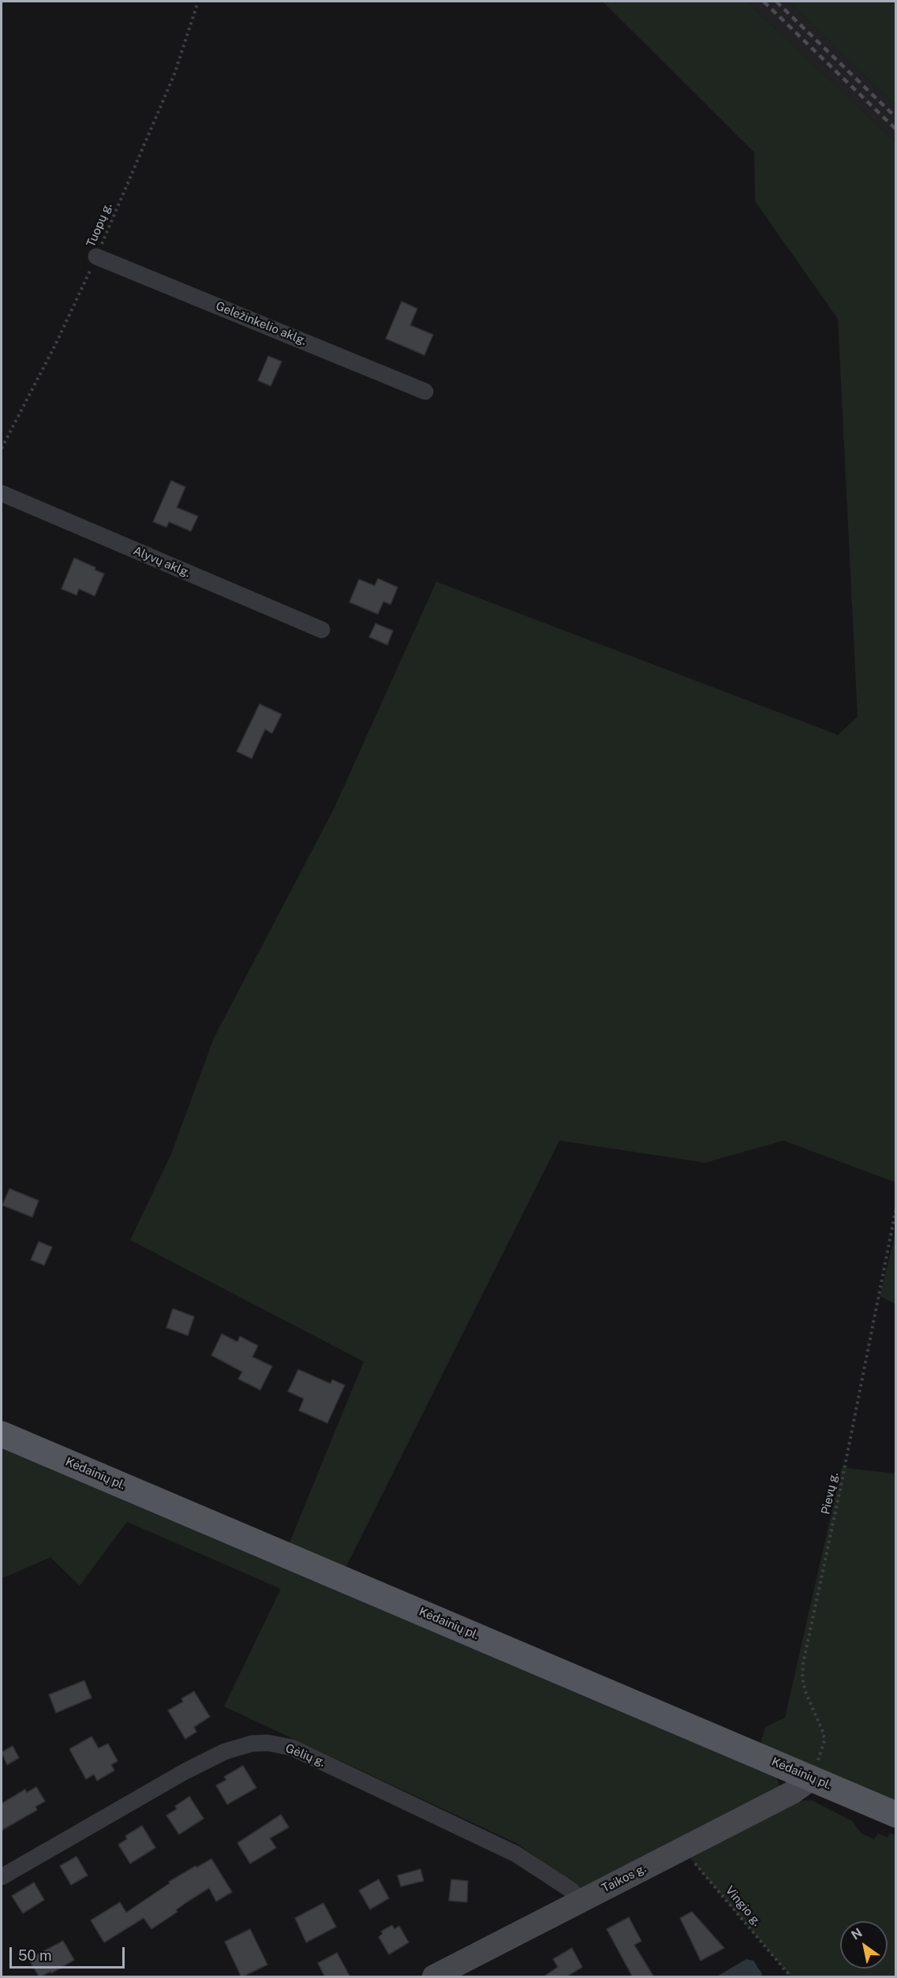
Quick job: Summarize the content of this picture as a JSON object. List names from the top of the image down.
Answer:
{
  "streets": {
    "main road": ["Kėdainių pl.", "Taikos g."],
    "street": ["Geležinkelio aklg.", "Alyvų aklg.", "Gėlių g."],
    "path": ["Tuopų g.", "Pievų g.", "Vingio g."]
  },
  "crossings": [
    ["Tuopų g.", "Geležinkelio aklg."],
    ["Kėdainių pl.", "Pievų g."],
    ["Kėdainių pl.", "Taikos g."],
    ["Pievų g.", "Taikos g."],
    ["Gėlių g.", "Taikos g."],
    ["Taikos g.", "Vingio g."]
  ],
  "scale_bar": "50 m",
  "north": "top left"
}
